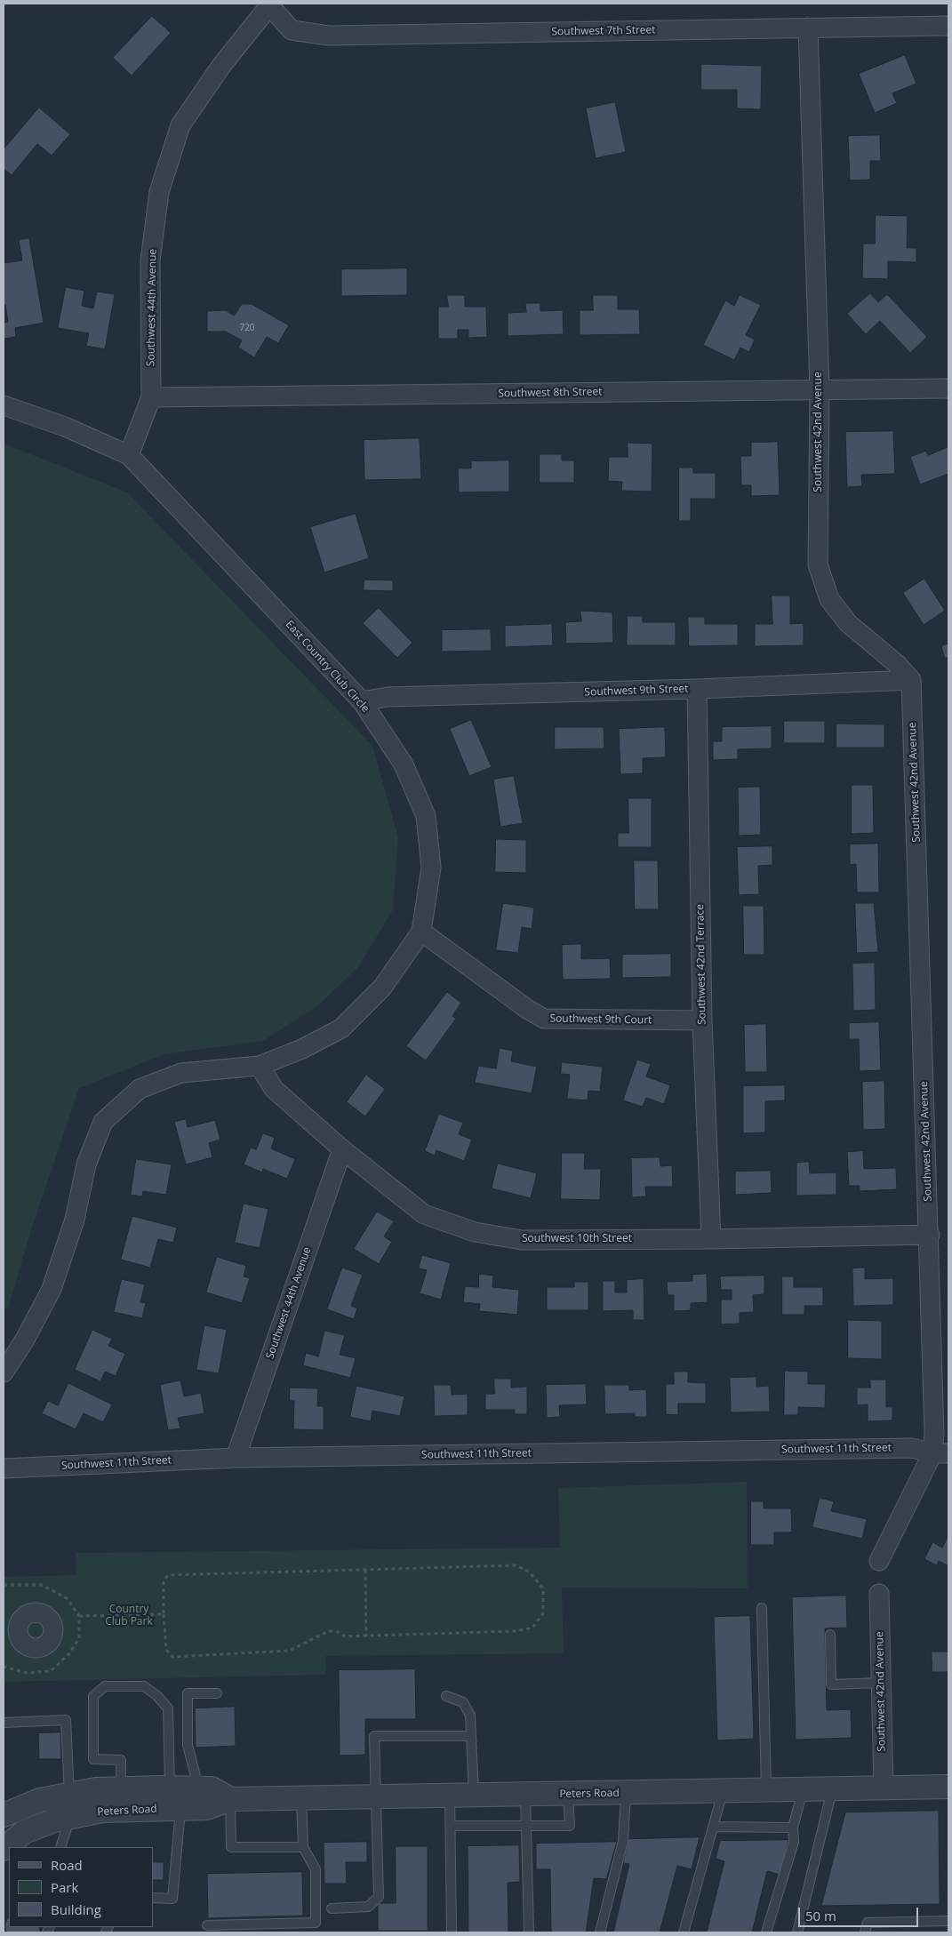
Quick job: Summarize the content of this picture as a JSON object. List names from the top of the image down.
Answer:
{
  "streets": {
    "street": [
      "Southwest 7th Street",
      "Southwest 44th Avenue",
      "Southwest 8th Street",
      "Southwest 42nd Avenue",
      "East Country Club Circle",
      "Southwest 9th Street",
      "Southwest 42nd Terrace",
      "Southwest 9th Court",
      "Southwest 10th Street",
      "Southwest 11th Street",
      "Peters Road"
    ]
  },
  "crossings": [
    ["Southwest 7th Street", "Southwest 44th Avenue"],
    ["Southwest 7th Street", "Southwest 42nd Avenue"],
    ["Southwest 44th Avenue", "Southwest 8th Street"],
    ["Southwest 44th Avenue", "East Country Club Circle"],
    ["Southwest 44th Avenue", "Southwest 10th Street"],
    ["Southwest 44th Avenue", "Southwest 11th Street"],
    ["Southwest 8th Street", "Southwest 42nd Avenue"],
    ["Southwest 42nd Avenue", "Southwest 9th Street"],
    ["Southwest 42nd Avenue", "Southwest 10th Street"],
    ["Southwest 42nd Avenue", "Southwest 11th Street"],
    ["Southwest 42nd Avenue", "Peters Road"],
    ["East Country Club Circle", "Southwest 9th Street"],
    ["East Country Club Circle", "Southwest 9th Court"],
    ["East Country Club Circle", "Southwest 10th Street"],
    ["Southwest 9th Street", "Southwest 42nd Terrace"],
    ["Southwest 42nd Terrace", "Southwest 9th Court"],
    ["Southwest 42nd Terrace", "Southwest 10th Street"]
  ],
  "parks": ["Country Club Park"],
  "house_numbers": ["720"],
  "legend": ["Road", "Park", "Building"],
  "scale_bar": "50 m"
}
